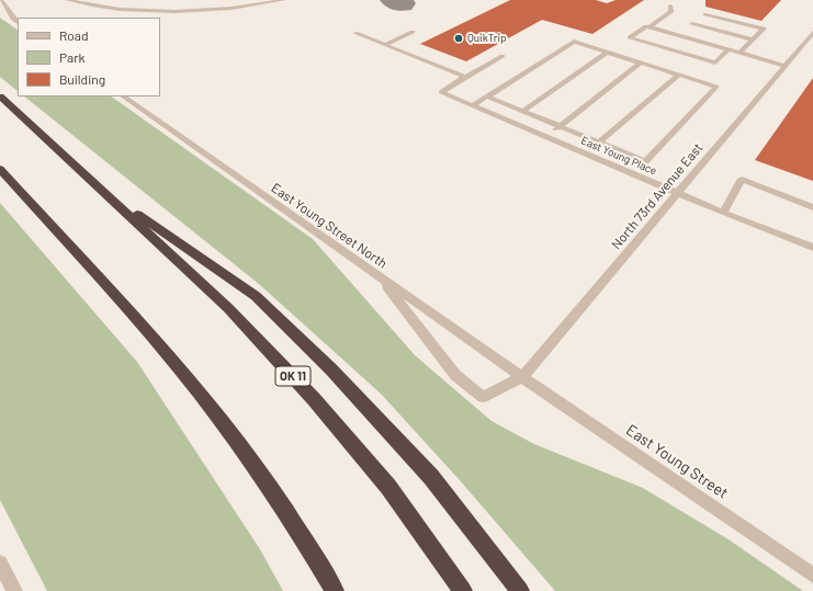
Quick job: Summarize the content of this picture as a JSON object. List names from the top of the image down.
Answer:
{
  "streets": {
    "highway": ["OK 11"],
    "street": [
      "East Young Place",
      "North 73rd Avenue East",
      "East Young Street North",
      "East Young Street"
    ]
  },
  "crossings": [
    ["East Young Place", "North 73rd Avenue East"],
    ["North 73rd Avenue East", "East Young Street North"],
    ["North 73rd Avenue East", "East Young Street"],
    ["East Young Street North", "East Young Street"]
  ],
  "places": ["QuikTrip"],
  "legend": ["Road", "Park", "Building"]
}
